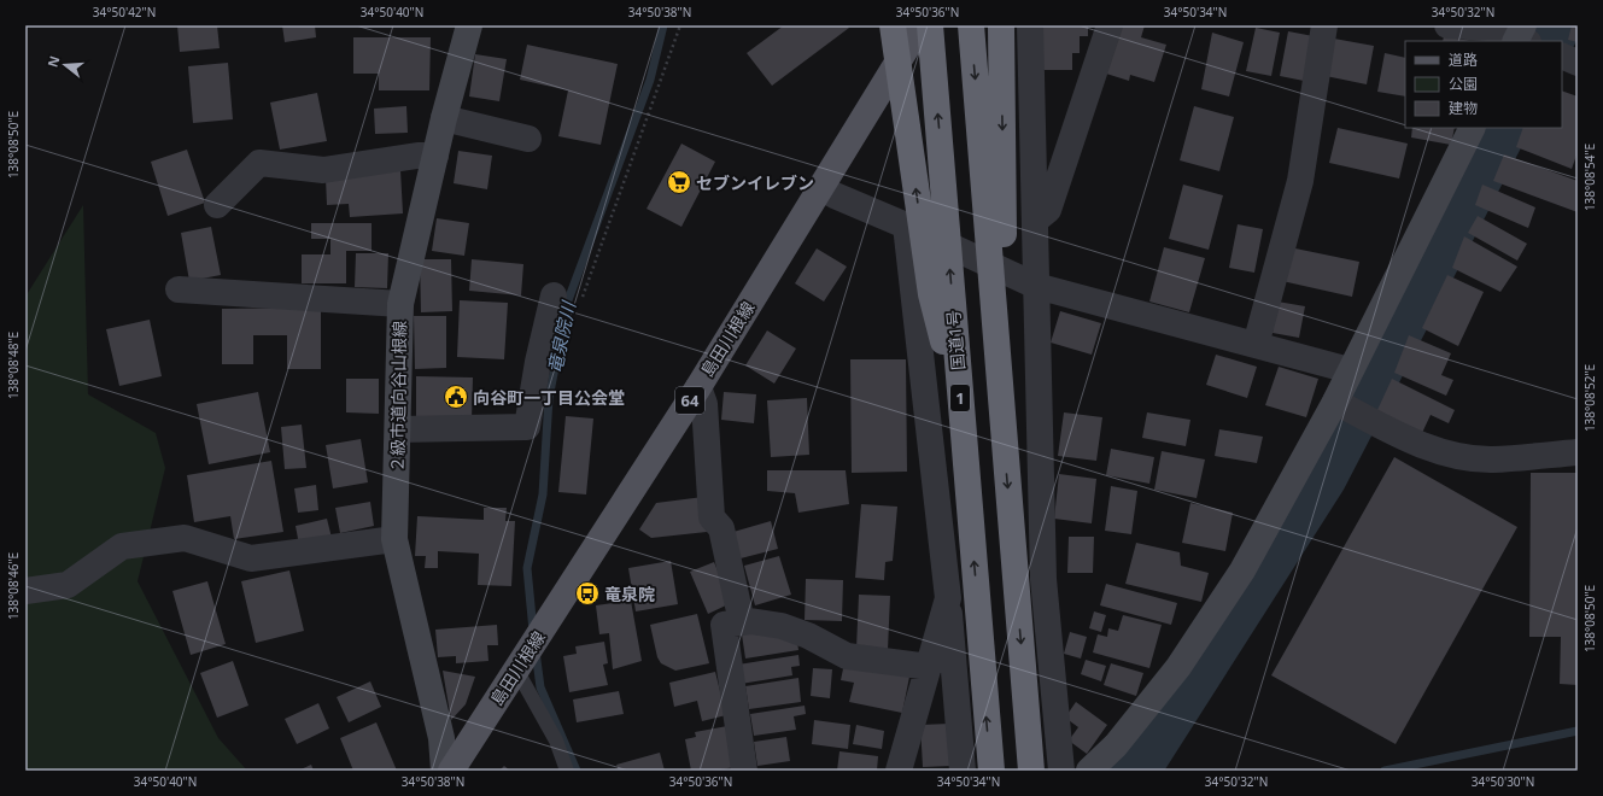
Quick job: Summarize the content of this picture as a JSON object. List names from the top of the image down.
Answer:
{
  "streets": {
    "highway": ["国道1号", "1"],
    "main road": ["島田川根線", "64"],
    "street": ["２級市道向谷山根線"]
  },
  "water": ["竜泉院川"],
  "places": {
    "supermarket": ["セブンイレブン"],
    "public building": ["向谷町一丁目公会堂"],
    "bus stop": ["竜泉院"]
  },
  "legend": ["道路", "公園", "建物"],
  "north": "left",
  "coordinates": [
    "34°50'42\"N",
    "34°50'40\"N",
    "34°50'38\"N",
    "34°50'36\"N",
    "34°50'34\"N",
    "34°50'32\"N",
    "138°08'50\"E",
    "138°08'54\"E",
    "138°08'48\"E",
    "138°08'52\"E",
    "138°08'46\"E",
    "34°50'30\"N"
  ]
}
